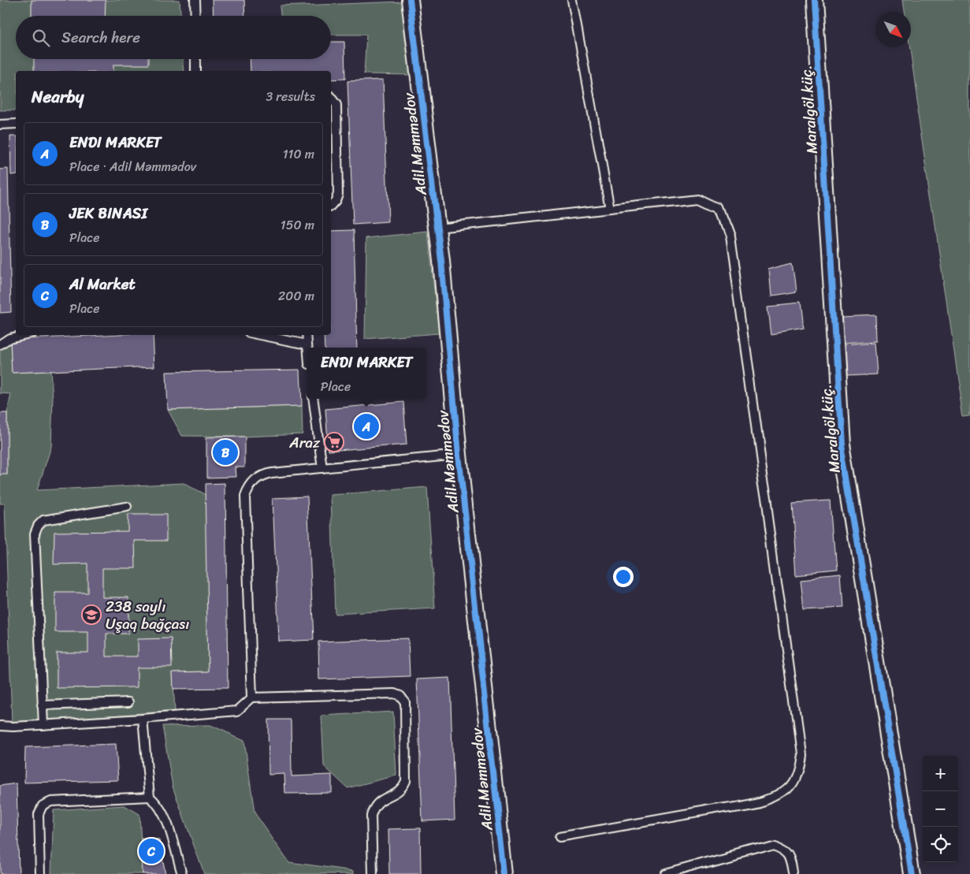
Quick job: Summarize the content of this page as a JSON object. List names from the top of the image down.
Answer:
{
  "streets": {
    "street": ["Maralgöl küç.", "Adil Məmmədov"]
  },
  "places": {
    "supermarket": ["Araz"],
    "school or university": ["238 saylı Uşaq bağçası"]
  },
  "north": "bottom right",
  "page": {
    "search": "Search here",
    "heading": ["Nearby", "3 results"],
    "list": [
      {
        "mark": "A",
        "name": "ENDI MARKET",
        "note": "Place · Adil Məmmədov",
        "value": "110 m"
      },
      {
        "mark": "B",
        "name": "JEK BINASI",
        "note": "Place",
        "value": "150 m"
      },
      {
        "mark": "C",
        "name": "Al Market",
        "note": "Place",
        "value": "200 m"
      }
    ],
    "popup": ["ENDI MARKET", "Place"],
    "pins": ["A", "B", "C"],
    "map_buttons": ["+", "−"]
  }
}
